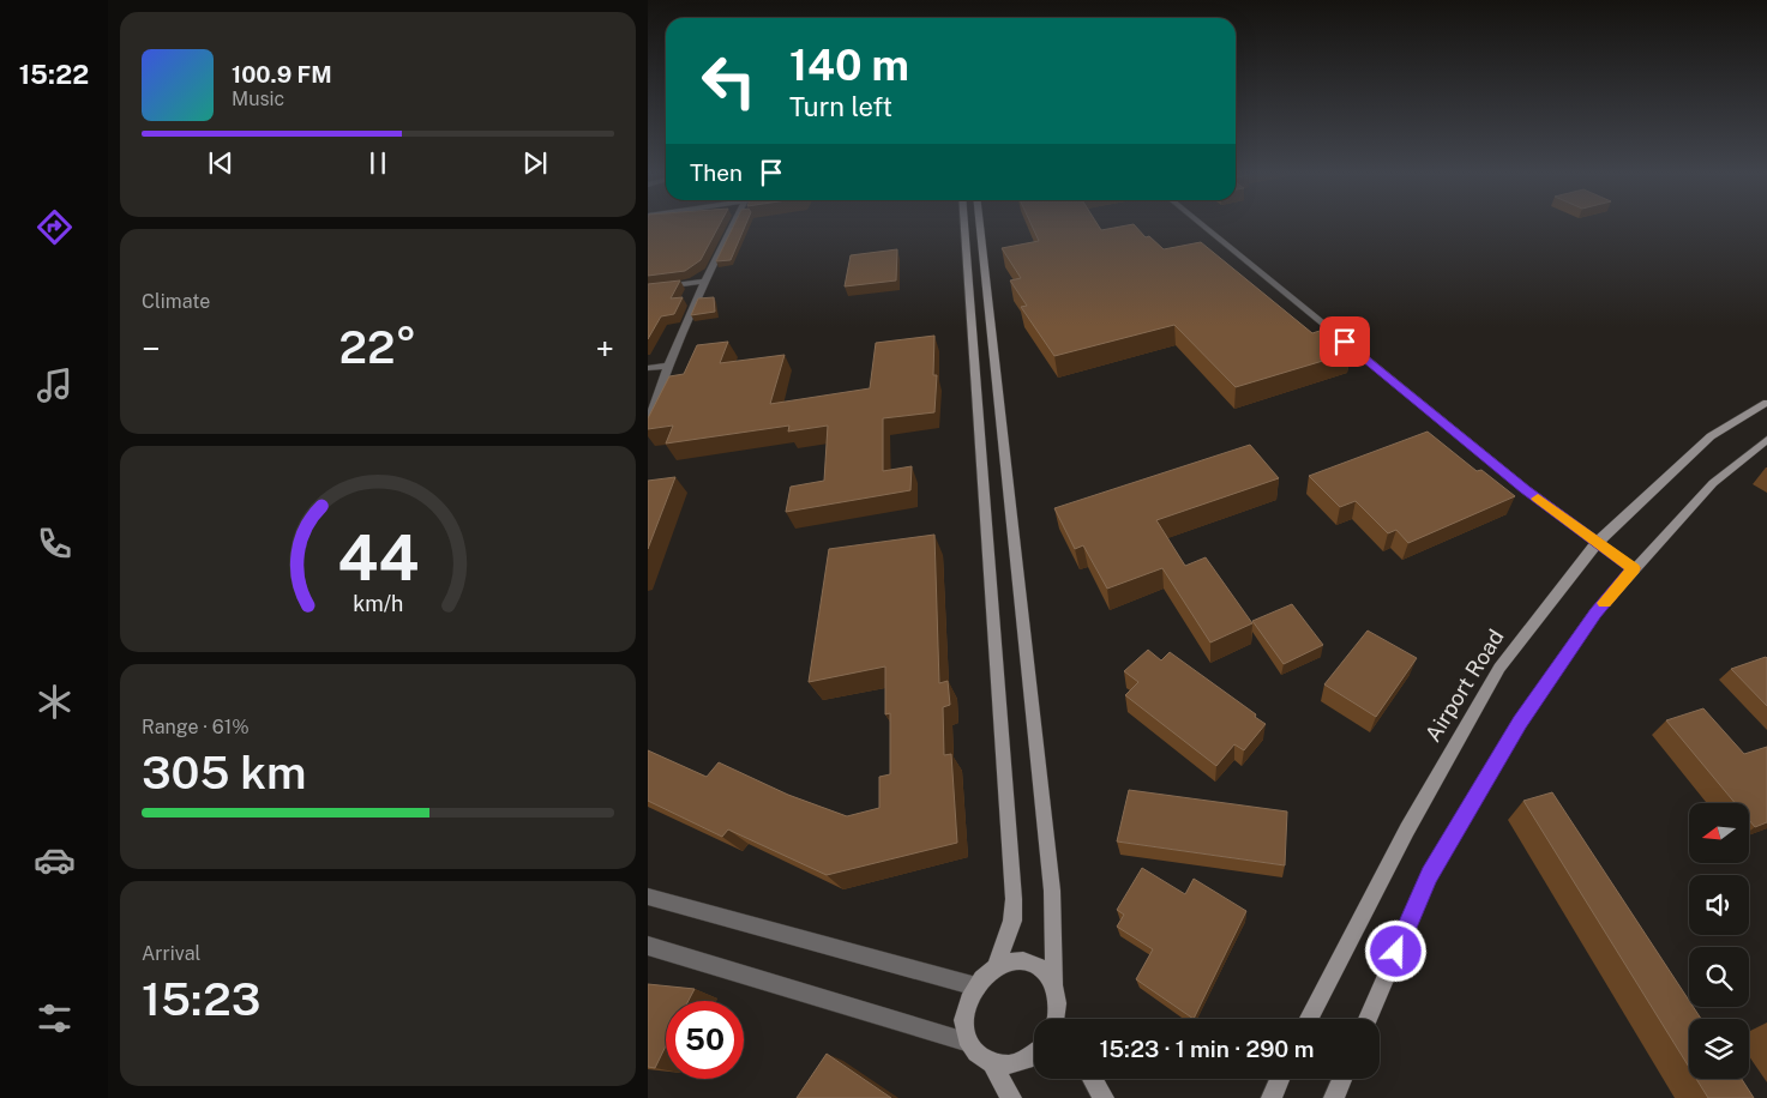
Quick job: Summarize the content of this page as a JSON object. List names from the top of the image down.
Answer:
{
  "streets": {
    "main road": ["Airport Road"]
  },
  "north": "left",
  "page": {
    "tabs": "15:22",
    "turn": ["140 m", "Turn left"],
    "song": ["100.9 FM", "Music"],
    "then": "Then",
    "tile": [
      "Climate",
      ["Range · 61%", "305 km"],
      ["Arrival", "15:23"]
    ],
    "heat": ["−", "22°", "+"],
    "limit": "50",
    "trip": "15:23 · 1 min · 290 m",
    "gauge": ["44", "km/h"]
  }
}
